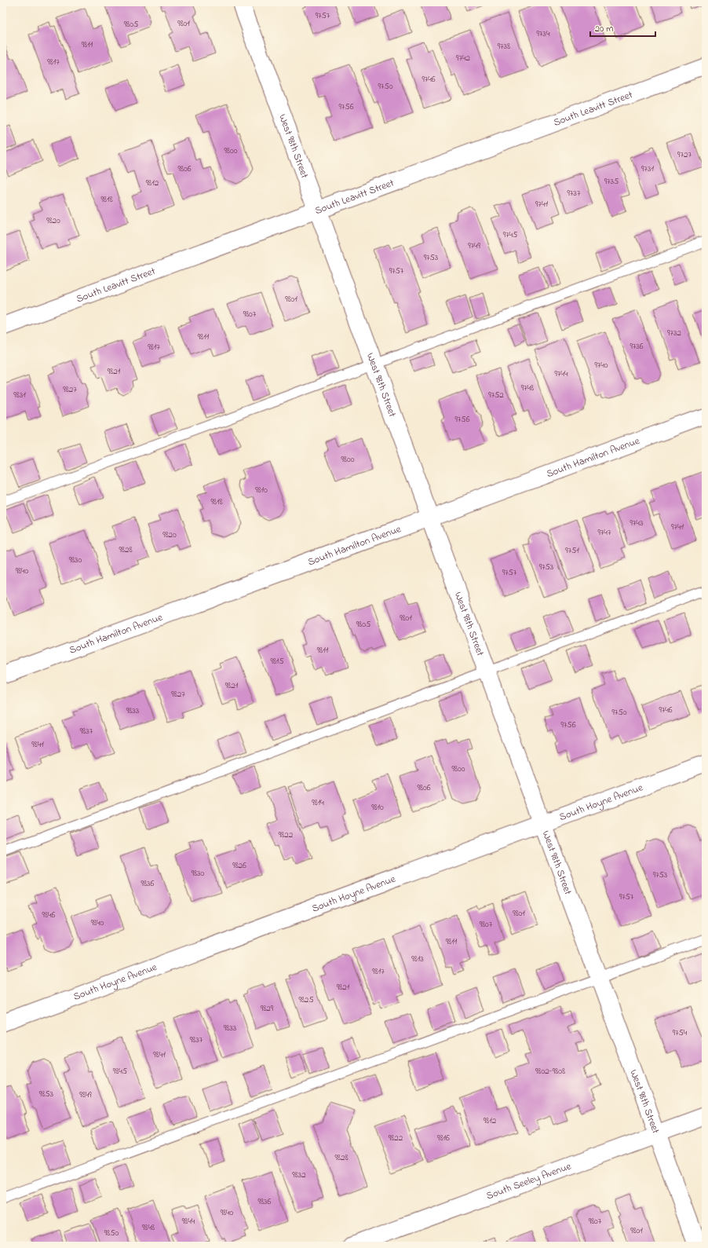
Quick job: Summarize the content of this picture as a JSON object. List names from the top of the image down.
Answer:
{
  "streets": {
    "street": [
      "South Leavitt Street",
      "West 98th Street",
      "South Hamilton Avenue",
      "South Hoyne Avenue",
      "South Seeley Avenue"
    ]
  },
  "crossings": [
    ["South Leavitt Street", "West 98th Street"],
    ["West 98th Street", "South Hamilton Avenue"],
    ["West 98th Street", "South Hoyne Avenue"],
    ["West 98th Street", "South Seeley Avenue"]
  ],
  "house_numbers": [
    "9757",
    "9801",
    "9805",
    "9734",
    "9811",
    "9738",
    "9742",
    "9817",
    "9746",
    "9750",
    "9756",
    "9800",
    "9727",
    "9806",
    "9731",
    "9735",
    "9812",
    "9737",
    "9818",
    "9741",
    "9820",
    "9745",
    "9749",
    "9753",
    "9757",
    "9801",
    "9807",
    "9732",
    "9811",
    "9736",
    "9817",
    "9740",
    "9821",
    "9744",
    "9748",
    "9827",
    "9831",
    "9752",
    "9756",
    "9800",
    "9810",
    "9818",
    "9743",
    "9741",
    "9747",
    "9820",
    "9828",
    "9751",
    "9830",
    "9753",
    "9840",
    "9757",
    "9801",
    "9805",
    "9811",
    "9815",
    "9821",
    "9827",
    "9746",
    "9833",
    "9750",
    "9756",
    "9837",
    "9841",
    "9800",
    "9806",
    "9814",
    "9810",
    "9822",
    "9826",
    "9830",
    "9753",
    "9836",
    "9757",
    "9801",
    "9846",
    "9840",
    "9807",
    "9811",
    "9813",
    "9817",
    "9821",
    "9825",
    "9829",
    "9833",
    "9754",
    "9837",
    "9841",
    "9845",
    "9802-9808",
    "9853",
    "9849",
    "9812",
    "9822",
    "9816",
    "9828",
    "9832",
    "9836",
    "9840",
    "9844",
    "9807",
    "9848",
    "9801",
    "9850"
  ],
  "scale_bar": "20 m"
}
